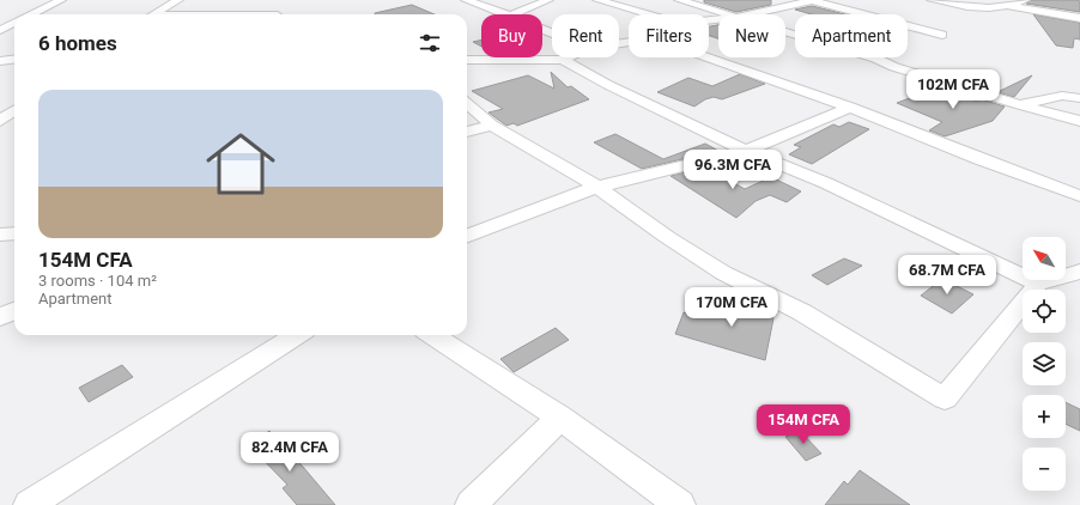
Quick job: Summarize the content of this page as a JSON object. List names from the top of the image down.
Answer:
{
  "north": "top left",
  "page": {
    "chip": [
      "Buy",
      "Rent",
      "Filters",
      "New",
      "Apartment"
    ],
    "heading": "6 homes",
    "price": [
      "102M CFA",
      "96.3M CFA",
      "68.7M CFA",
      "170M CFA",
      "154M CFA",
      "82.4M CFA"
    ],
    "list": [
      {
        "name": "154M CFA",
        "note": "3 rooms · 104 m² · Apartment"
      }
    ],
    "map_buttons": ["+", "−"]
  }
}
